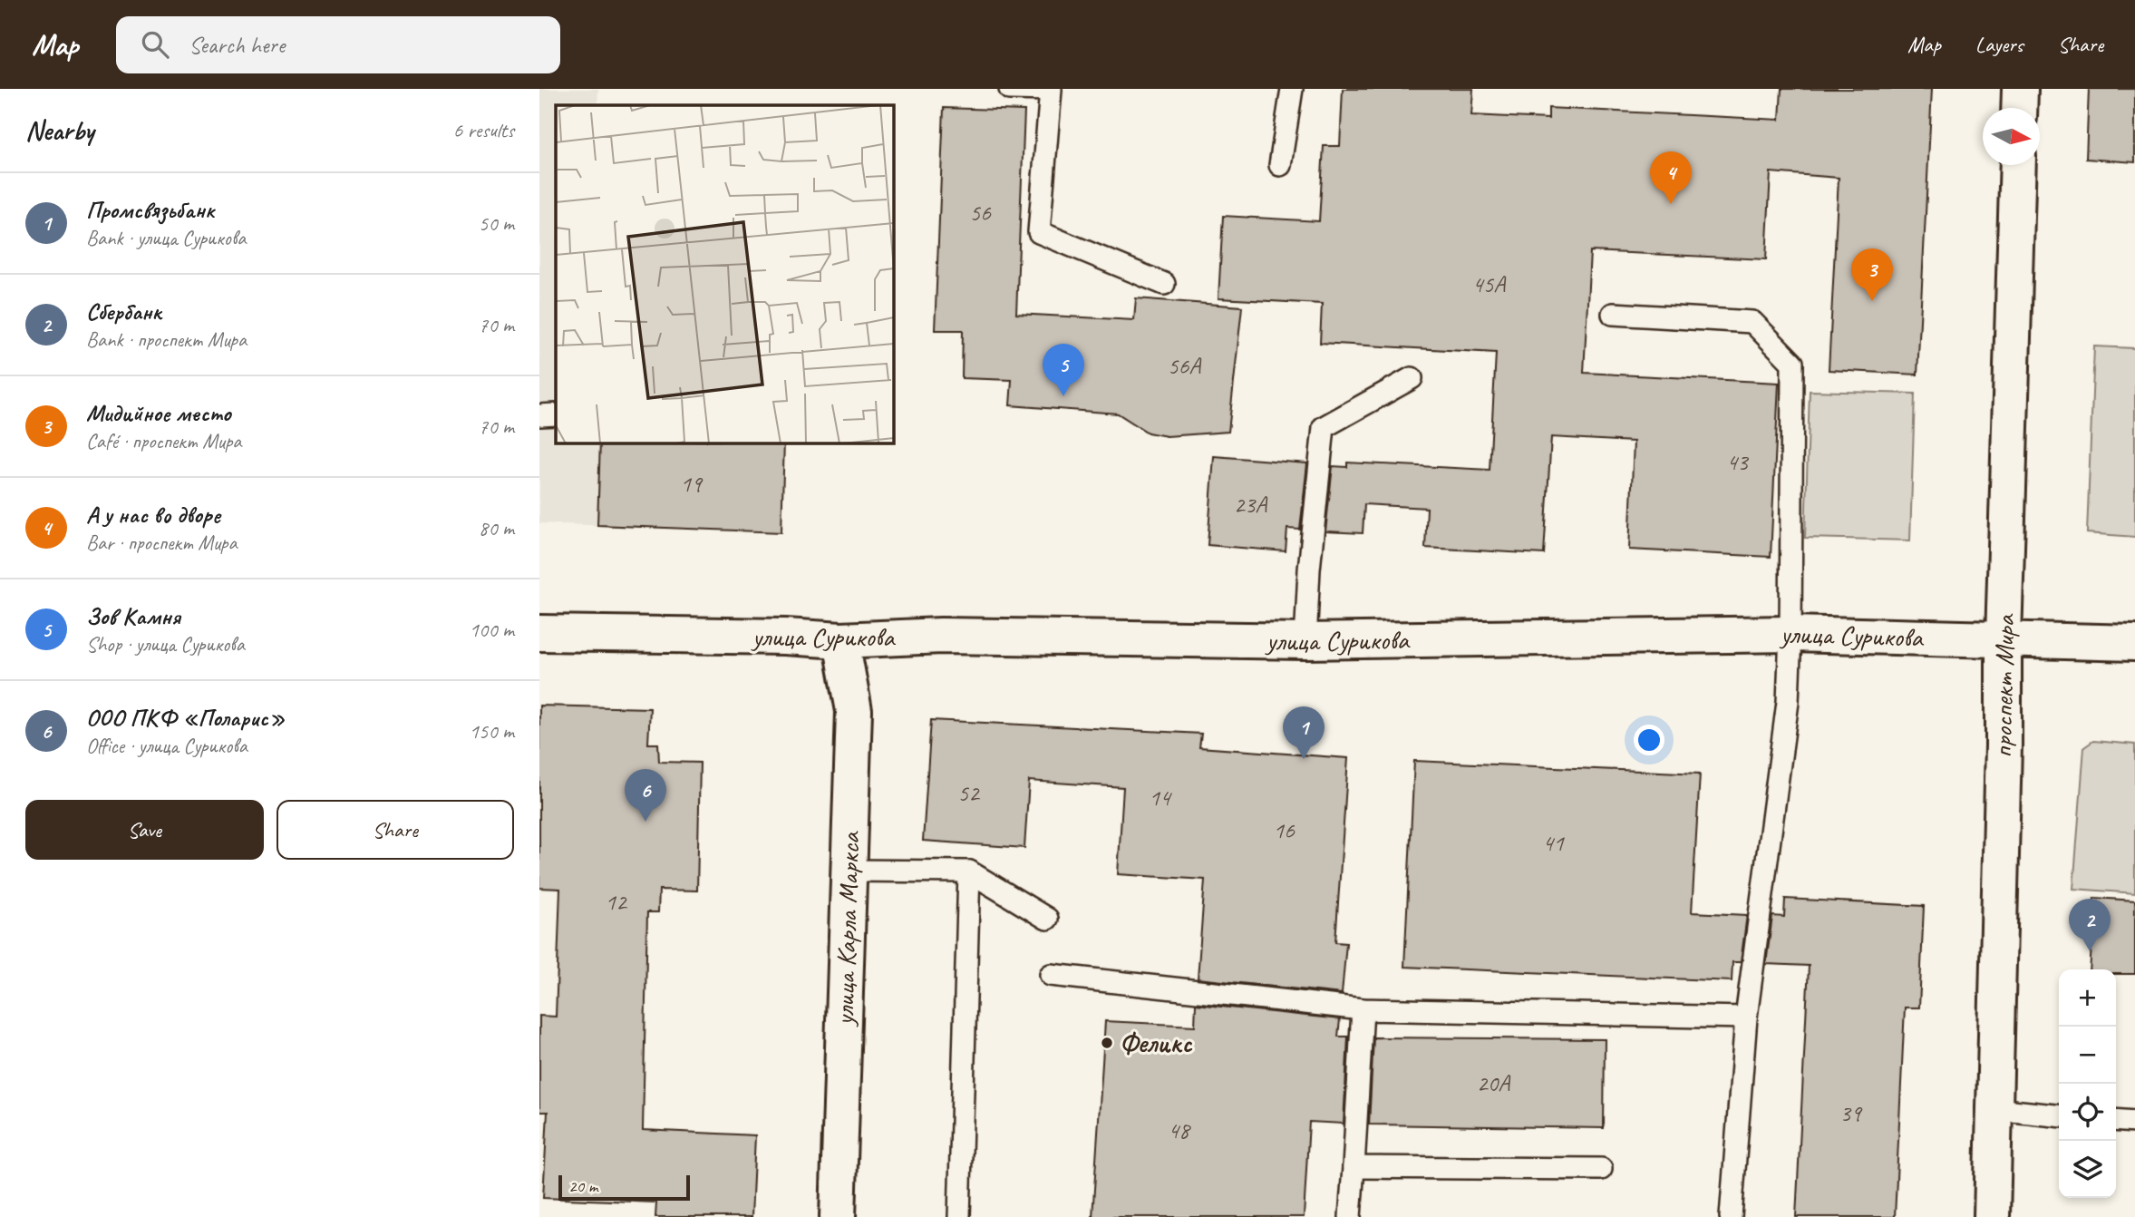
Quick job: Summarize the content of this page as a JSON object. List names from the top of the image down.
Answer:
{
  "streets": {
    "main road": ["улица Сурикова", "проспект Мира", "улица Карла Маркса"]
  },
  "crossings": [
    ["улица Сурикова", "проспект Мира"],
    ["улица Сурикова", "улица Карла Маркса"]
  ],
  "places": ["Феликс"],
  "house_numbers": [
    "56",
    "45А",
    "56А",
    "43",
    "19",
    "23А",
    "52",
    "14",
    "16",
    "41",
    "12",
    "20А",
    "39",
    "48"
  ],
  "scale_bar": "20 m",
  "north": "right",
  "page": {
    "header": "Map",
    "search": "Search here",
    "nav": ["Map", "Layers", "Share"],
    "heading": ["Nearby", "6 results"],
    "pins": [
      "4",
      "3",
      "5",
      "1",
      "6",
      "2"
    ],
    "list": [
      {
        "mark": "1",
        "name": "Промсвязьбанк",
        "note": "Bank · улица Сурикова",
        "value": "50 m"
      },
      {
        "mark": "2",
        "name": "Сбербанк",
        "note": "Bank · проспект Мира",
        "value": "70 m"
      },
      {
        "mark": "3",
        "name": "Мидийное место",
        "note": "Café · проспект Мира",
        "value": "70 m"
      },
      {
        "mark": "4",
        "name": "А у нас во дворе",
        "note": "Bar · проспект Мира",
        "value": "80 m"
      },
      {
        "mark": "5",
        "name": "Зов Камня",
        "note": "Shop · улица Сурикова",
        "value": "100 m"
      },
      {
        "mark": "6",
        "name": "ООО ПКФ «Поларис»",
        "note": "Office · улица Сурикова",
        "value": "150 m"
      }
    ],
    "buttons": ["Save", "Share"],
    "map_buttons": ["+", "−"],
    "scale": "20 m"
  }
}
